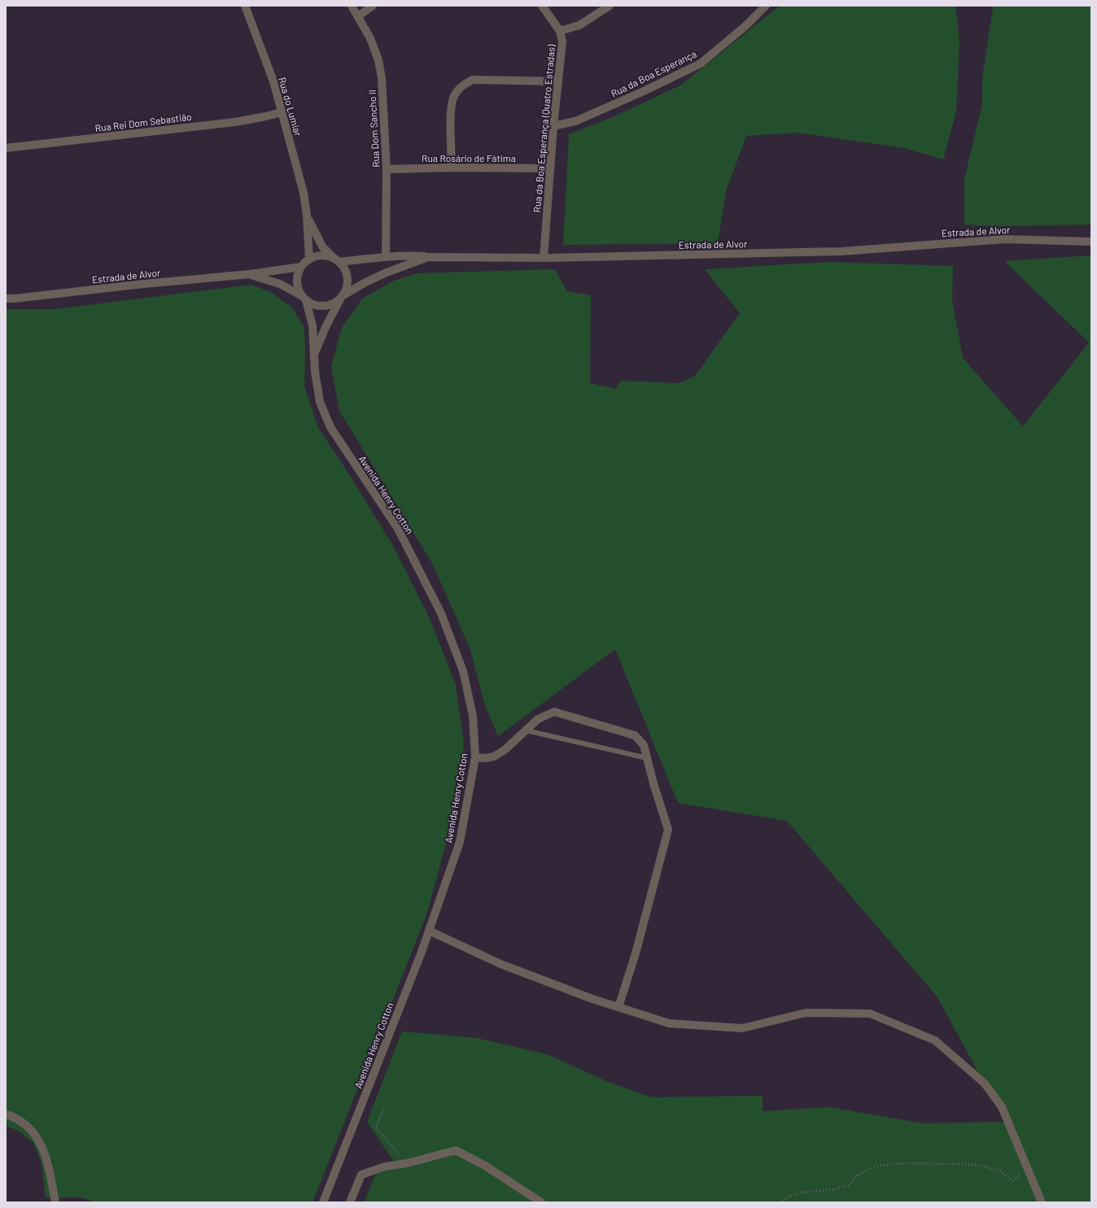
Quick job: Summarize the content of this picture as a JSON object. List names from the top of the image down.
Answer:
{
  "streets": {
    "street": [
      "Rua da Boa Esperança",
      "Rua do Lumiar",
      "Rua Rei Dom Sebastião",
      "Rua Dom Sancho II",
      "Rua da Boa Esperança (Quatro Estradas)",
      "Rua Rosário de Fátima",
      "Estrada de Alvor",
      "Avenida Henry Cotton"
    ]
  },
  "crossings": [
    ["Rua da Boa Esperança", "Rua da Boa Esperança (Quatro Estradas)"],
    ["Rua do Lumiar", "Rua Rei Dom Sebastião"],
    ["Rua Dom Sancho II", "Rua Rosário de Fátima"],
    ["Rua da Boa Esperança (Quatro Estradas)", "Rua Rosário de Fátima"],
    ["Rua da Boa Esperança (Quatro Estradas)", "Estrada de Alvor"],
    ["Estrada de Alvor", "Avenida Henry Cotton"]
  ]
}
